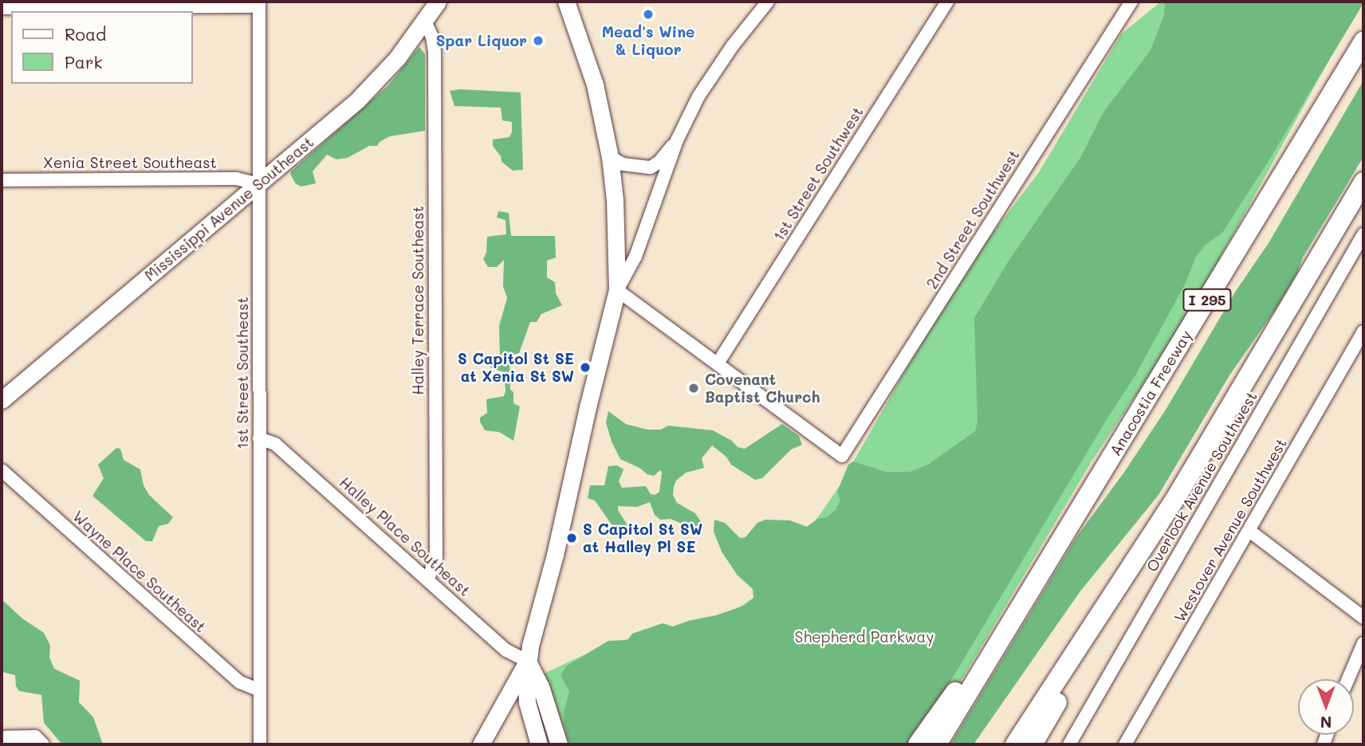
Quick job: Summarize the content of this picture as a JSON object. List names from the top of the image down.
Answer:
{
  "streets": {
    "highway": ["I 295", "Anacostia Freeway"],
    "main road": ["Mississippi Avenue Southeast"],
    "street": [
      "Xenia Street Southeast",
      "1st Street Southwest",
      "2nd Street Southwest",
      "Halley Terrace Southeast",
      "1st Street Southeast",
      "Overlook Avenue Southwest",
      "Westover Avenue Southwest",
      "Halley Place Southeast",
      "Wayne Place Southeast"
    ]
  },
  "crossings": [
    ["Xenia Street Southeast", "Mississippi Avenue Southeast"],
    ["Xenia Street Southeast", "1st Street Southeast"],
    ["1st Street Southwest", "2nd Street Southwest"],
    ["Mississippi Avenue Southeast", "Halley Terrace Southeast"],
    ["Mississippi Avenue Southeast", "1st Street Southeast"],
    ["Halley Terrace Southeast", "Halley Place Southeast"],
    ["1st Street Southeast", "Halley Place Southeast"],
    ["1st Street Southeast", "Wayne Place Southeast"]
  ],
  "parks": ["Shepherd Parkway"],
  "places": [
    "Mead's Wine & Liquor",
    "Spar Liquor",
    "S Capitol St SE at Xenia St SW",
    "Covenant Baptist Church",
    "S Capitol St SW at Halley Pl SE"
  ],
  "legend": ["Road", "Park"],
  "north": "bottom"
}
